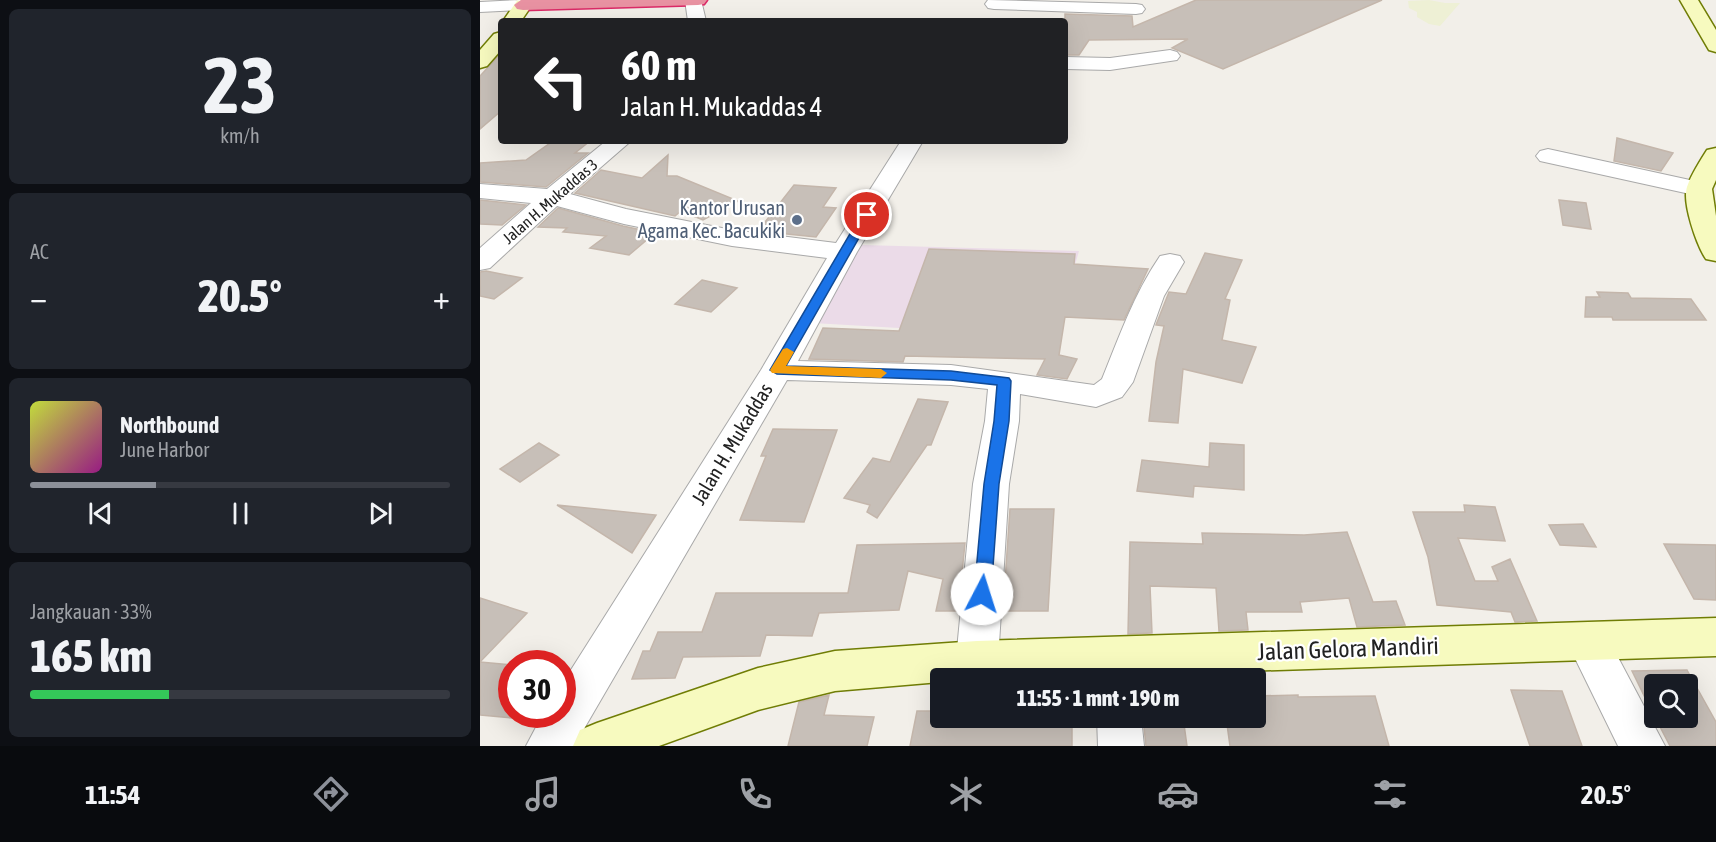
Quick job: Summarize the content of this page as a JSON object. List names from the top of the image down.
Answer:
{
  "streets": {
    "street": ["Jalan H. Mukaddas 3", "Jalan H. Mukaddas", "Jalan Gelora Mandiri"]
  },
  "places": ["Kantor Urusan Agama Kec. Bacukiki"],
  "page": {
    "tile": [
      ["23", "km/h"],
      "AC",
      ["Jangkauan · 33%", "165 km"]
    ],
    "turn": ["60 m", "Jalan H. Mukaddas 4"],
    "heat": ["−", "20.5°", "+"],
    "song": ["Northbound", "June Harbor"],
    "limit": "30",
    "trip": "11:55 · 1 mnt · 190 m",
    "tabs": ["11:54", "20.5°"]
  }
}
